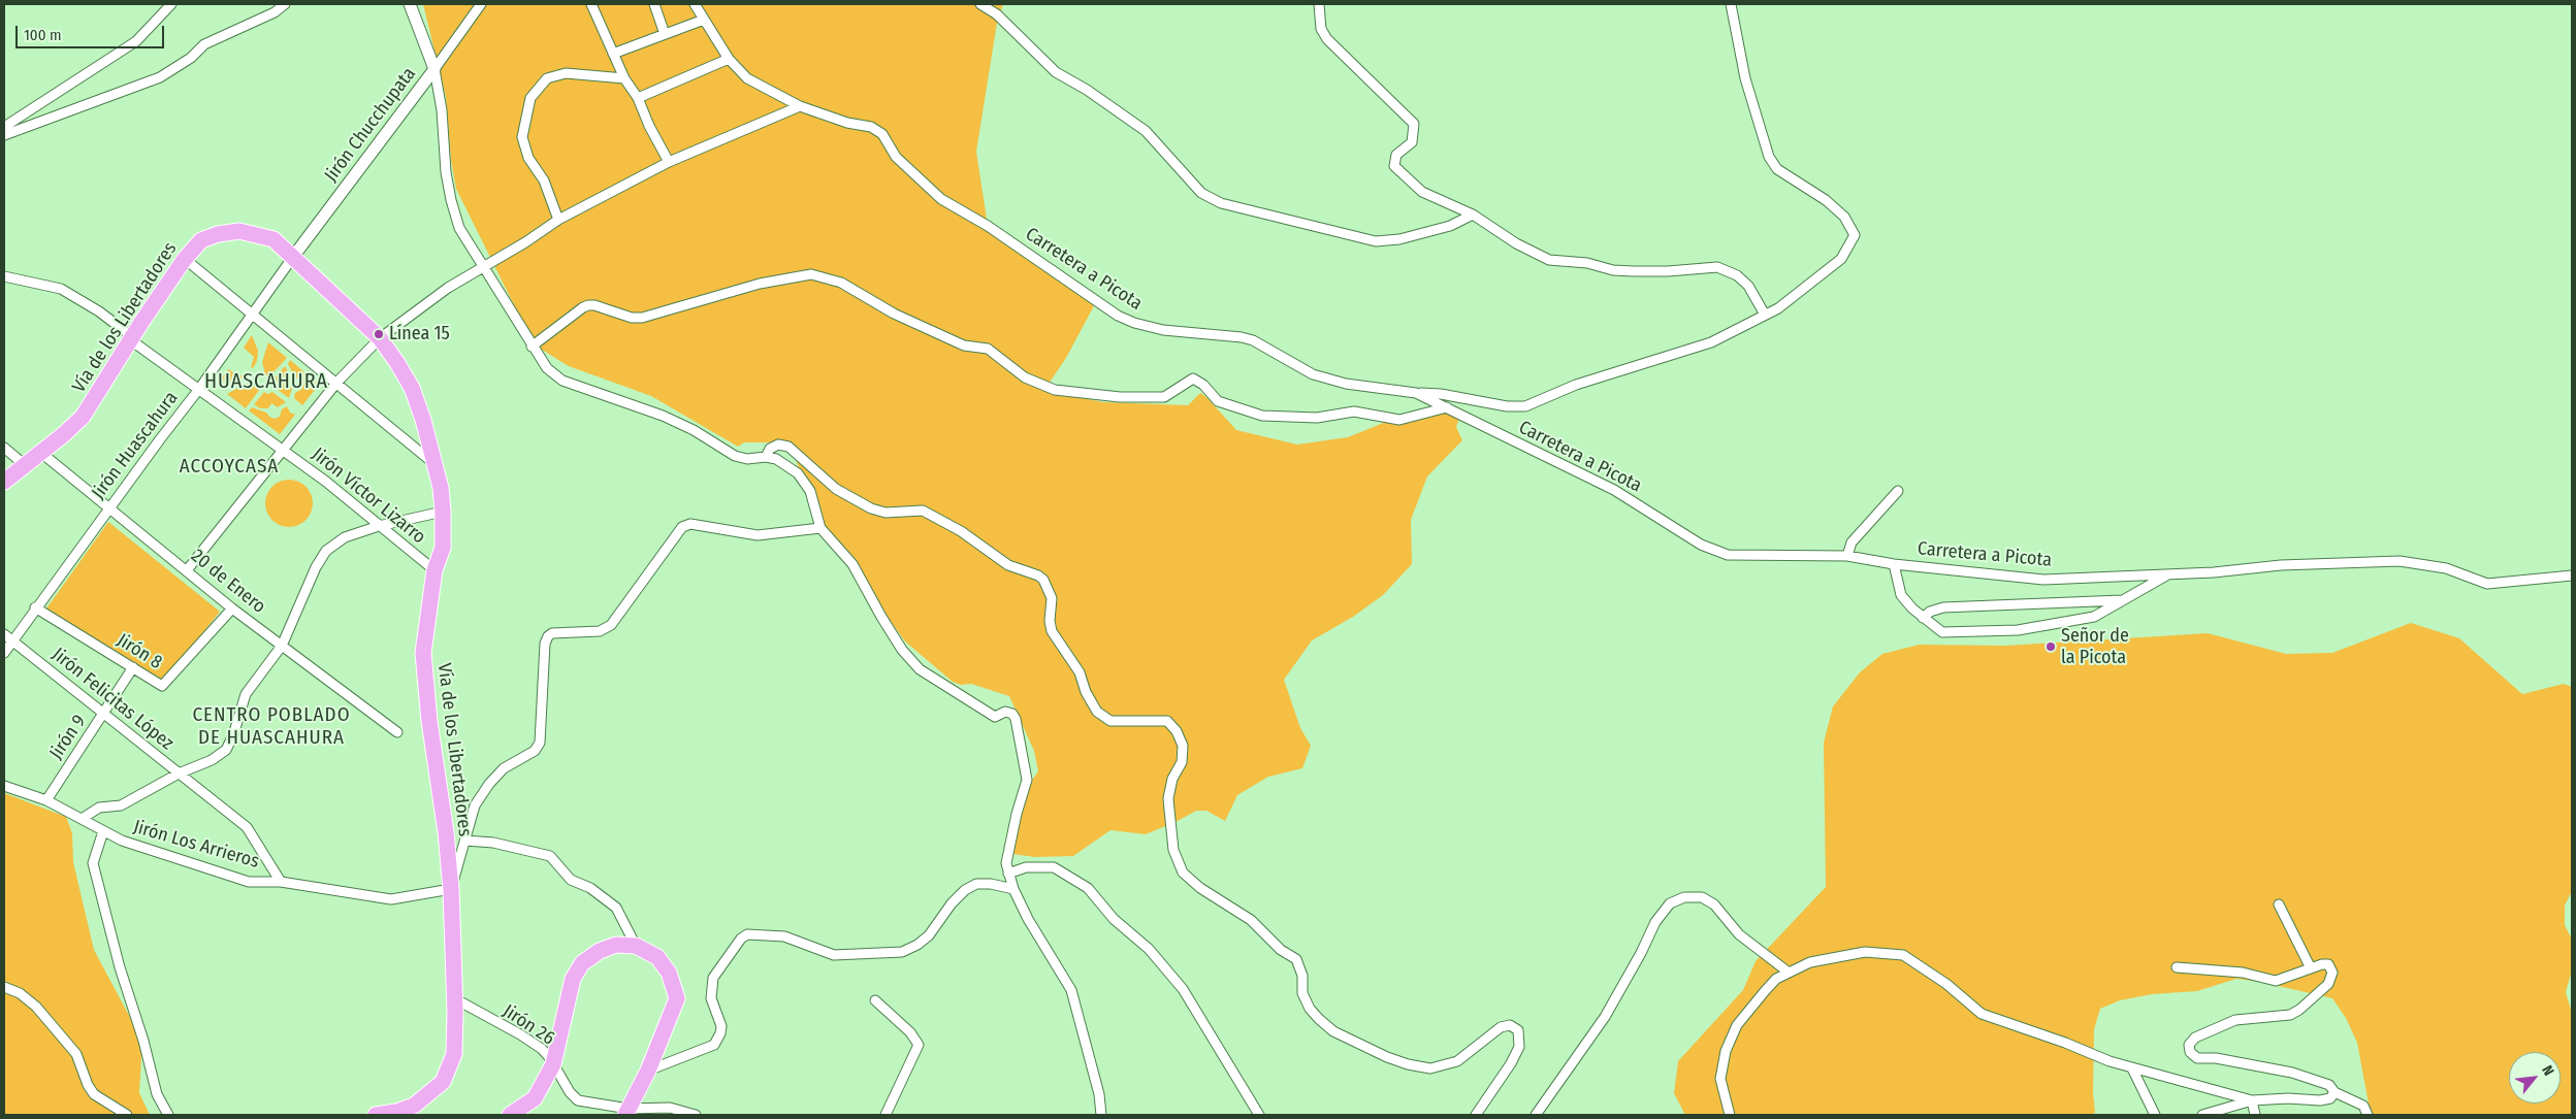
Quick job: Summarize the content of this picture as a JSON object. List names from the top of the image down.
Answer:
{
  "streets": {
    "highway": ["Vía de los Libertadores"],
    "street": [
      "Jirón Chucchupata",
      "Carretera a Picota",
      "Jirón Huascahura",
      "Jirón Víctor Lizarro",
      "20 de Enero",
      "Jirón 8",
      "Jirón Felicitas López",
      "Jirón 9",
      "Jirón Los Arrieros",
      "Jirón 26"
    ]
  },
  "crossings": [
    ["Jirón Chucchupata", "Vía de los Libertadores"],
    ["Jirón Chucchupata", "Jirón Huascahura"],
    ["Vía de los Libertadores", "Jirón Huascahura"],
    ["Vía de los Libertadores", "Jirón Víctor Lizarro"],
    ["Vía de los Libertadores", "20 de Enero"],
    ["Vía de los Libertadores", "Jirón Los Arrieros"],
    ["Vía de los Libertadores", "Jirón 26"],
    ["Jirón Huascahura", "Jirón Víctor Lizarro"],
    ["Jirón Huascahura", "20 de Enero"],
    ["Jirón Huascahura", "Jirón 8"],
    ["Jirón Huascahura", "Jirón Felicitas López"],
    ["20 de Enero", "Jirón 8"],
    ["Jirón 8", "Jirón 9"],
    ["Jirón Felicitas López", "Jirón 9"],
    ["Jirón Felicitas López", "Jirón Los Arrieros"],
    ["Jirón 9", "Jirón Los Arrieros"]
  ],
  "districts": ["HUASCAHURA", "ACCOYCASA", "CENTRO POBLADO DE HUASCAHURA"],
  "places": ["Línea 15", "Señor de la Picota"],
  "scale_bar": "100 m",
  "north": "top right"
}
